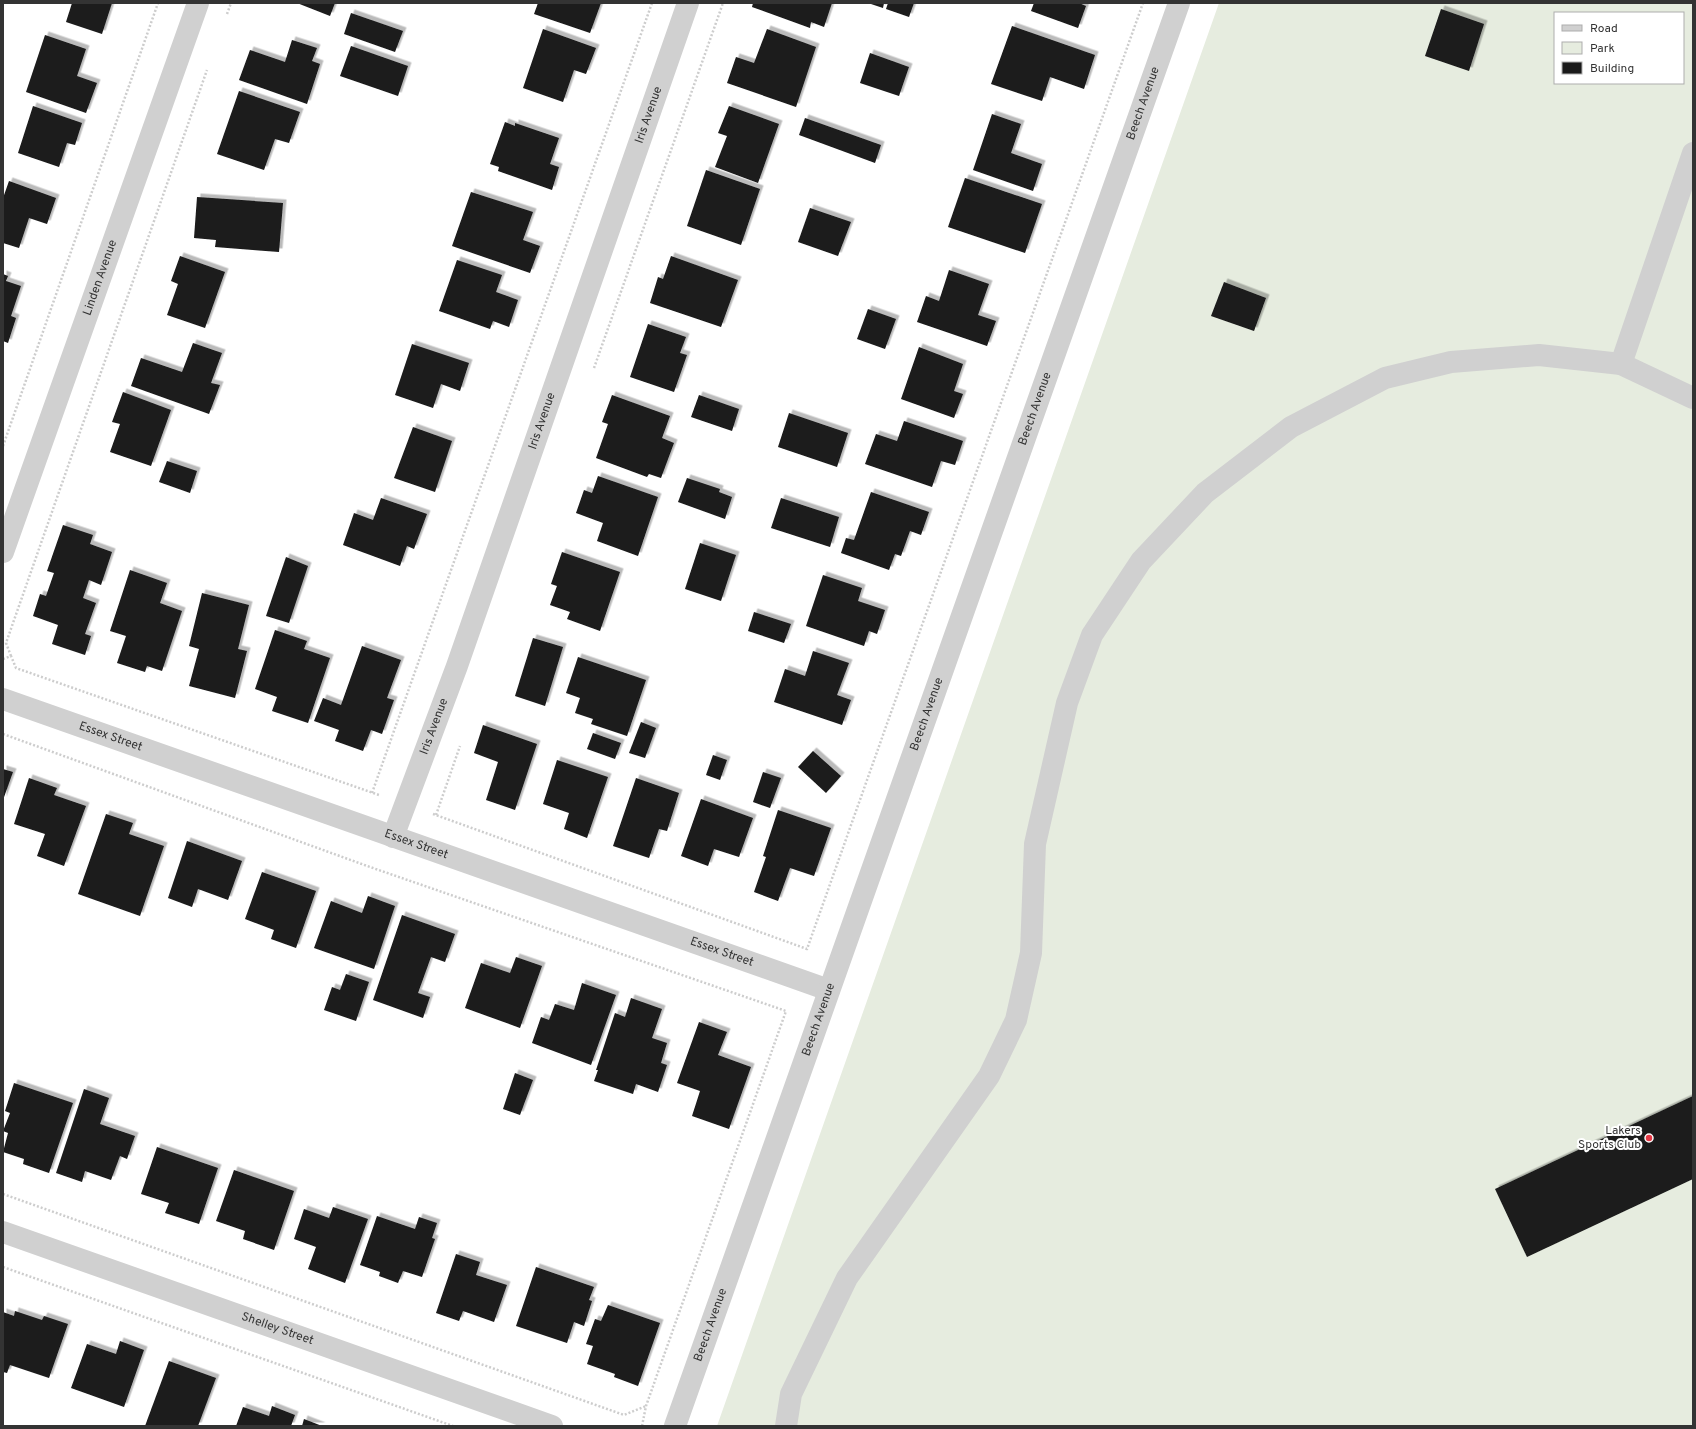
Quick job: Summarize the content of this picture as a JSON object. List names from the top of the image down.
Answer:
{
  "streets": {
    "street": [
      "Beech Avenue",
      "Iris Avenue",
      "Linden Avenue",
      "Essex Street",
      "Shelley Street"
    ]
  },
  "crossings": [
    ["Beech Avenue", "Essex Street"],
    ["Iris Avenue", "Essex Street"]
  ],
  "places": ["Lakers Sports Club"],
  "legend": ["Road", "Park", "Building"]
}
